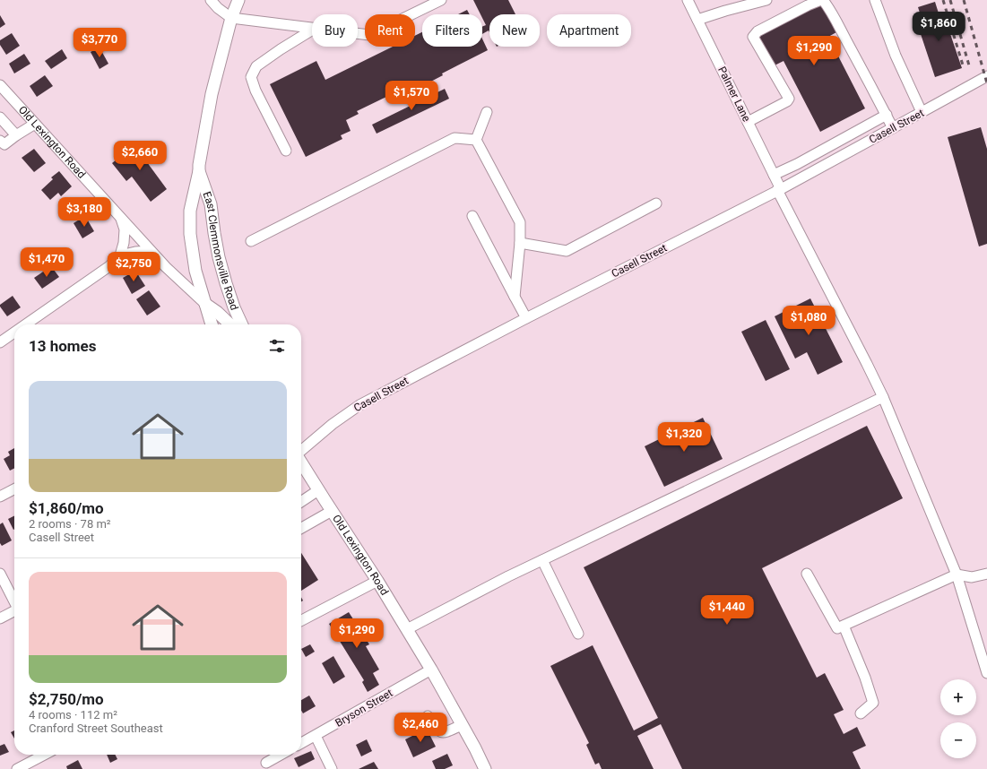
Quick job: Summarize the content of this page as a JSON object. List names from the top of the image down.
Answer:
{
  "streets": {
    "main road": ["Old Lexington Road", "East Clemmonsville Road"],
    "street": ["Palmer Lane", "Casell Street", "Bryson Street"]
  },
  "crossings": [
    ["Palmer Lane", "Casell Street"],
    ["Old Lexington Road", "East Clemmonsville Road"],
    ["Old Lexington Road", "Bryson Street"]
  ],
  "page": {
    "price": [
      "$1,860",
      "$3,770",
      "$1,290",
      "$1,570",
      "$2,660",
      "$3,180",
      "$1,470",
      "$2,750",
      "$1,080",
      "$1,320",
      "$1,440",
      "$1,290",
      "$2,460"
    ],
    "chip": [
      "Buy",
      "Rent",
      "Filters",
      "New",
      "Apartment"
    ],
    "heading": "13 homes",
    "list": [
      {
        "name": "$1,860/mo",
        "note": "2 rooms · 78 m² · Casell Street"
      },
      {
        "name": "$2,750/mo",
        "note": "4 rooms · 112 m² · Cranford Street Southeast"
      }
    ],
    "map_buttons": ["+", "−"]
  }
}
